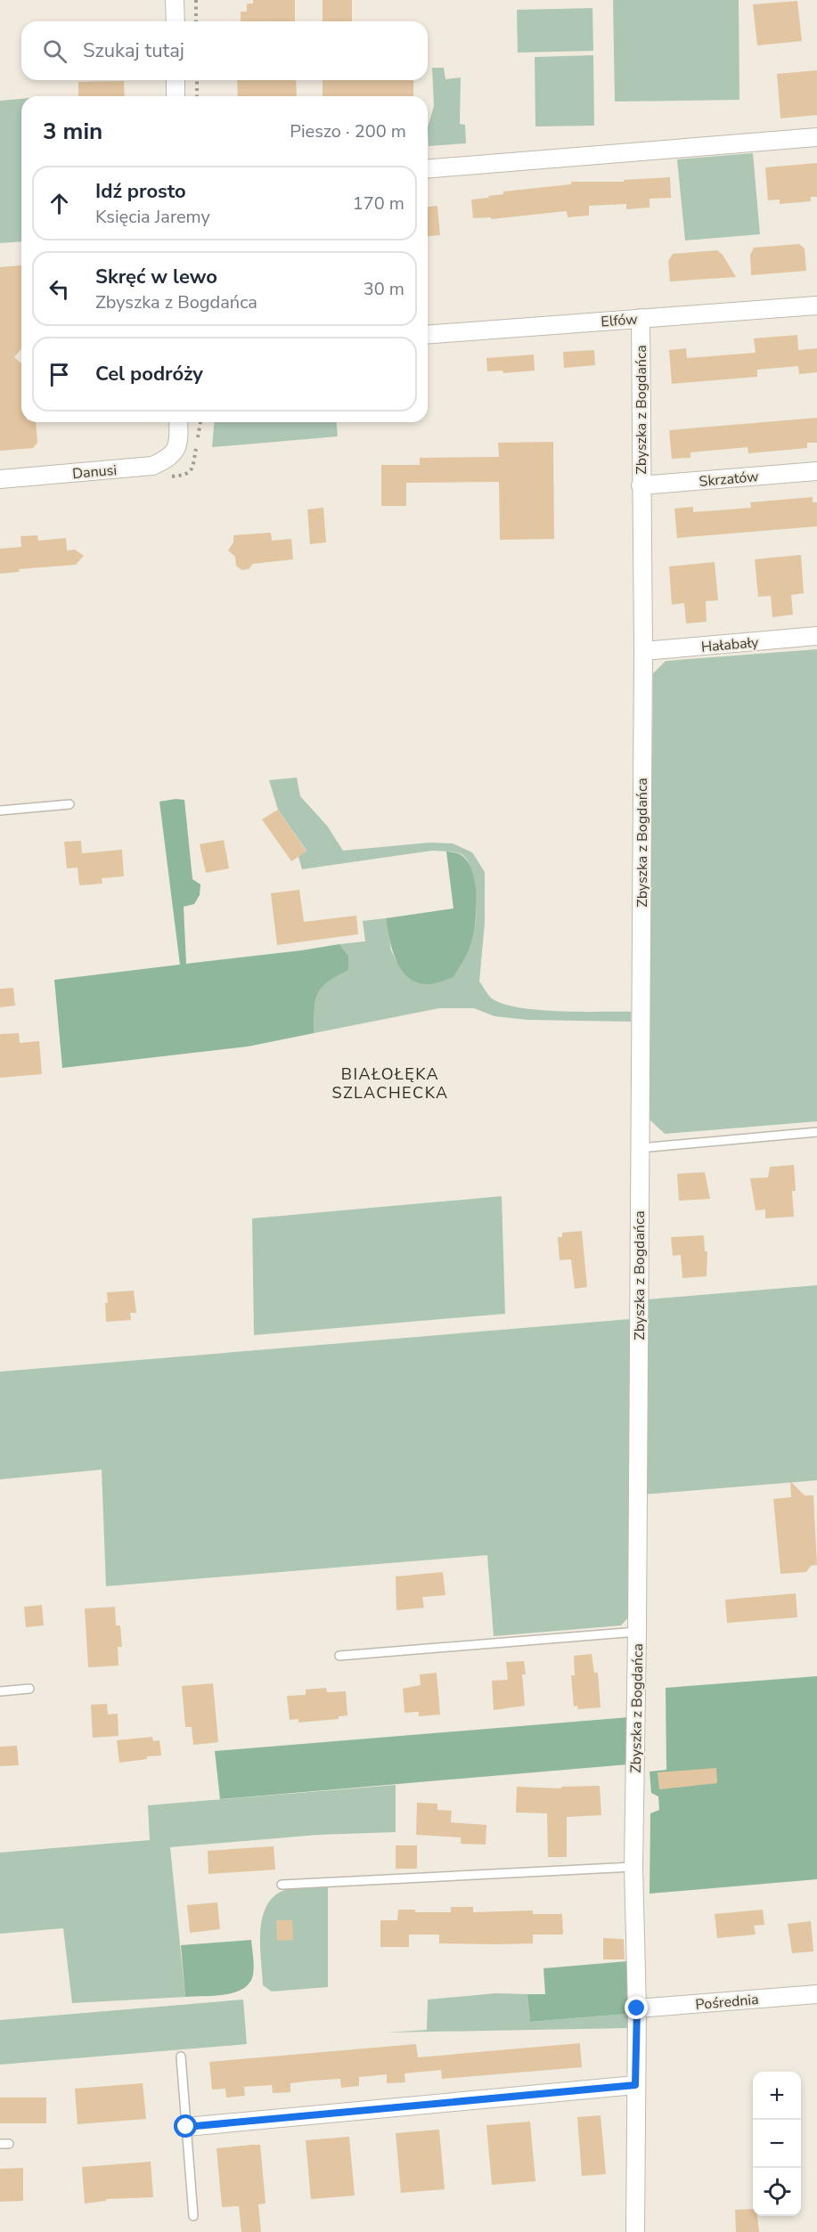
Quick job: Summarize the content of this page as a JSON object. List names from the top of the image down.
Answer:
{
  "streets": {
    "street": [
      "Elfów",
      "Zbyszka z Bogdańca",
      "Danusi",
      "Skrzatów",
      "Hałabały",
      "Pośrednia"
    ]
  },
  "crossings": [
    ["Elfów", "Zbyszka z Bogdańca"],
    ["Zbyszka z Bogdańca", "Skrzatów"],
    ["Zbyszka z Bogdańca", "Hałabały"],
    ["Zbyszka z Bogdańca", "Pośrednia"]
  ],
  "districts": ["BIAŁOŁĘKA SZLACHECKA"],
  "page": {
    "search": "Szukaj tutaj",
    "heading": ["3 min", "Pieszo · 200 m"],
    "list": [
      ["Idź prosto", "Księcia Jaremy", "170 m"],
      ["Skręć w lewo", "Zbyszka z Bogdańca", "30 m"],
      "Cel podróży"
    ],
    "map_buttons": ["+", "−"]
  }
}
